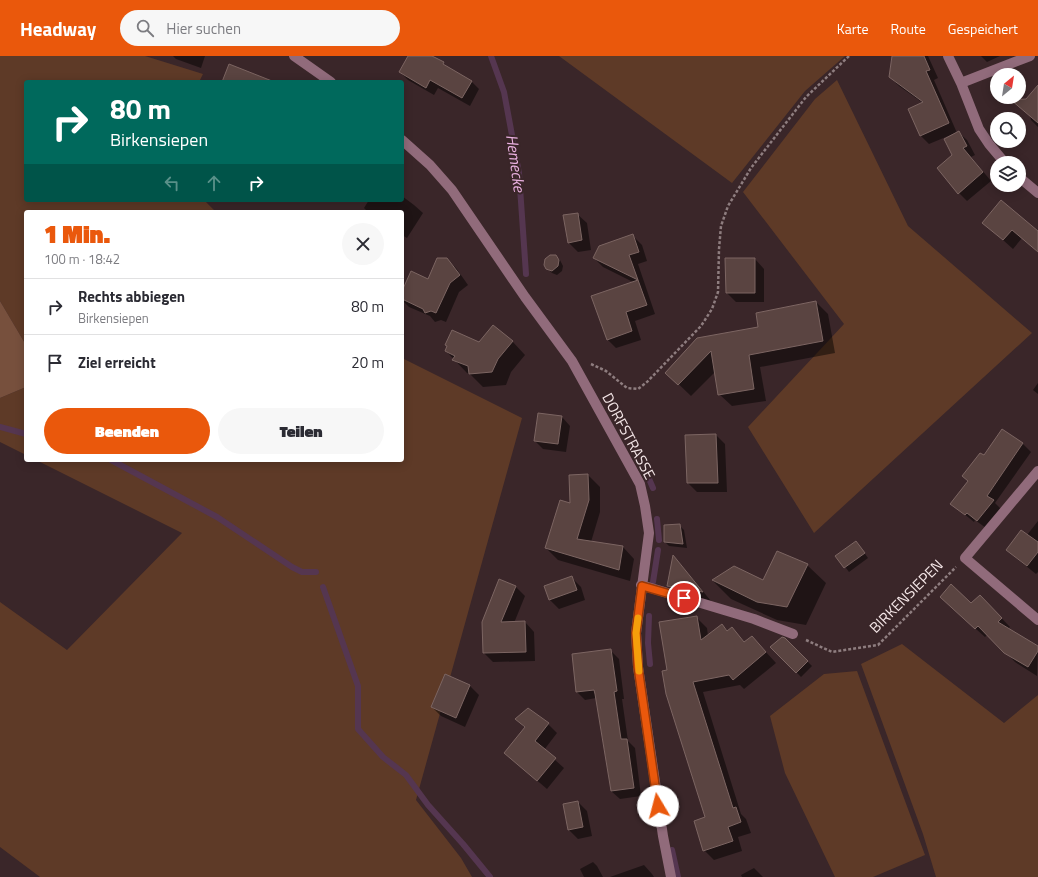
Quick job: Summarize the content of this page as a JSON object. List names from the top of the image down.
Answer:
{
  "streets": {
    "street": ["DORFSTRASSE", "BIRKENSIEPEN"]
  },
  "water": ["Hemecke"],
  "north": "top right",
  "page": {
    "header": "Headway",
    "search": "Hier suchen",
    "nav": ["Karte", "Route", "Gespeichert"],
    "turn": ["80 m", "Birkensiepen"],
    "heading": ["1 Min.", "100 m · 18:42"],
    "list": [
      {
        "name": "Rechts abbiegen",
        "note": "Birkensiepen",
        "value": "80 m"
      },
      {
        "name": "Ziel erreicht",
        "value": "20 m"
      }
    ],
    "buttons": ["Beenden", "Teilen"]
  }
}
